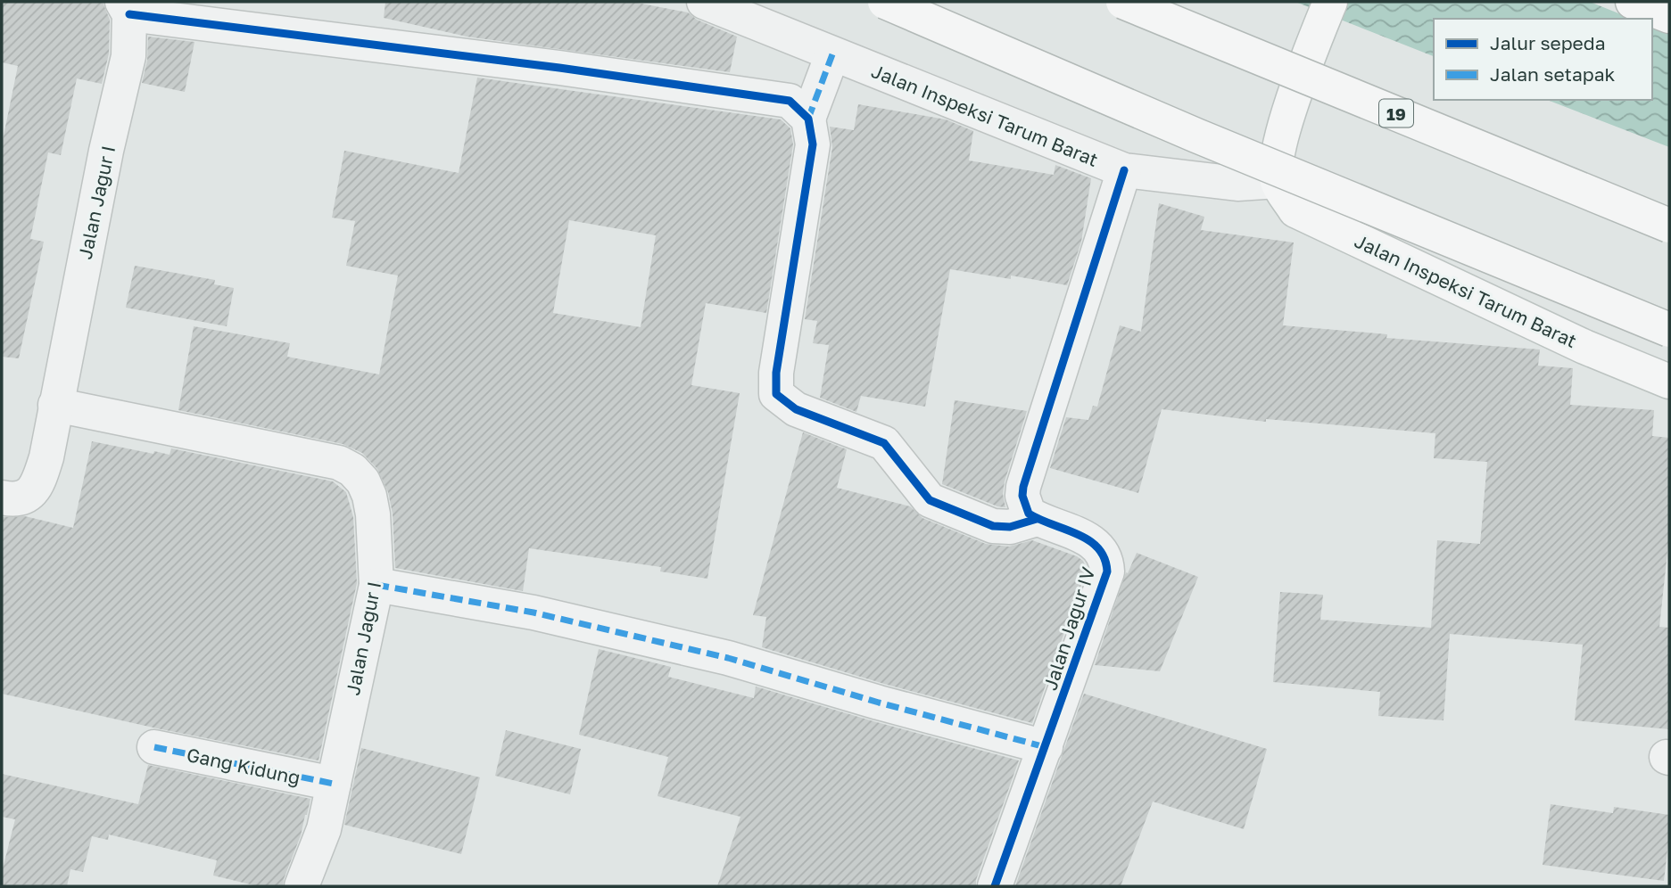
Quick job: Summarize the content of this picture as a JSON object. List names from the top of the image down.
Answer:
{
  "streets": {
    "main road": ["19", "Jalan Inspeksi Tarum Barat"],
    "street": ["Jalan Jagur I", "Jalan Jagur IV", "Gang Kidung"]
  },
  "crossings": [
    ["Jalan Jagur I", "Gang Kidung"]
  ],
  "legend": ["Jalur sepeda", "Jalan setapak"]
}
